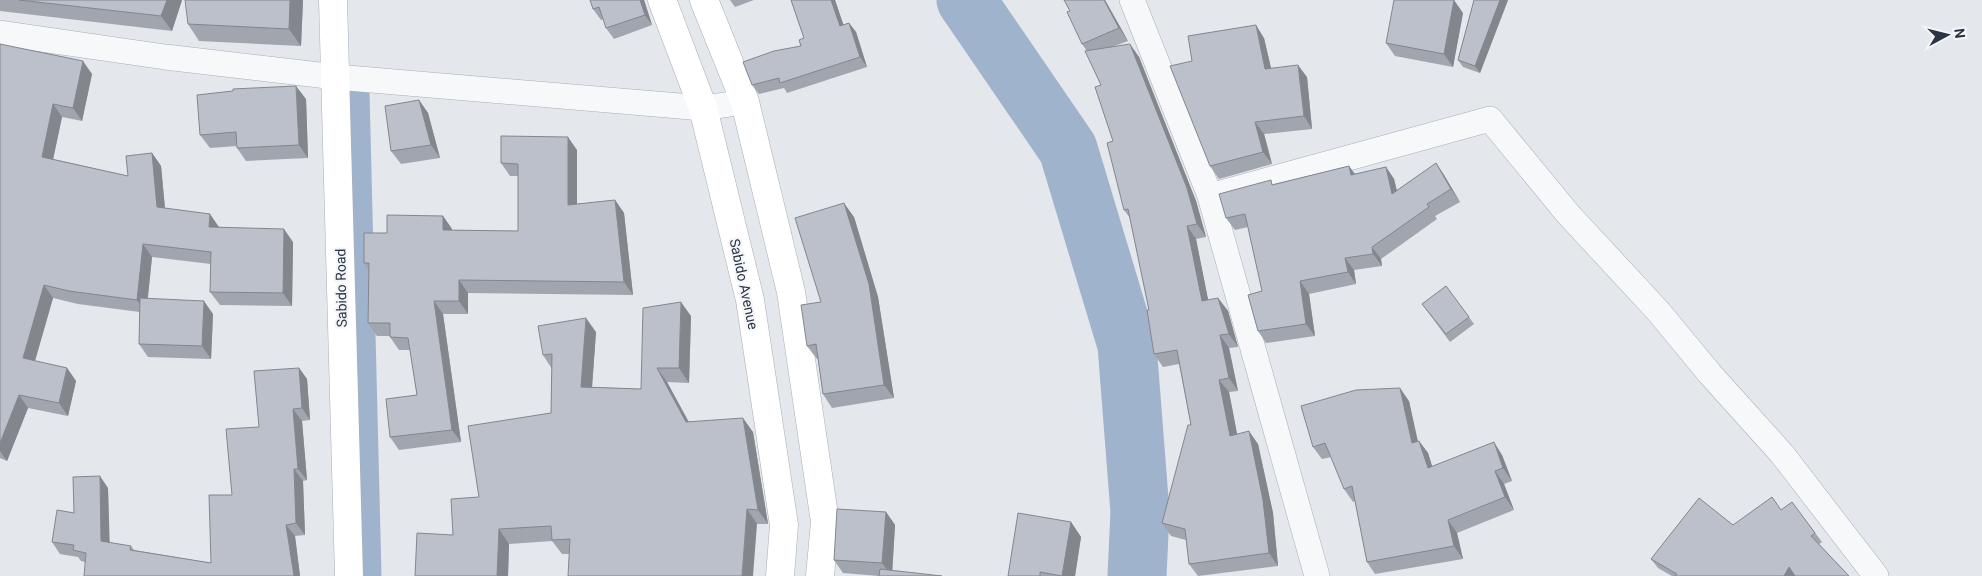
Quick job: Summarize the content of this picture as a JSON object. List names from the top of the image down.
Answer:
{
  "streets": {
    "street": ["Sabido Avenue", "Sabido Road"]
  },
  "north": "right"
}
